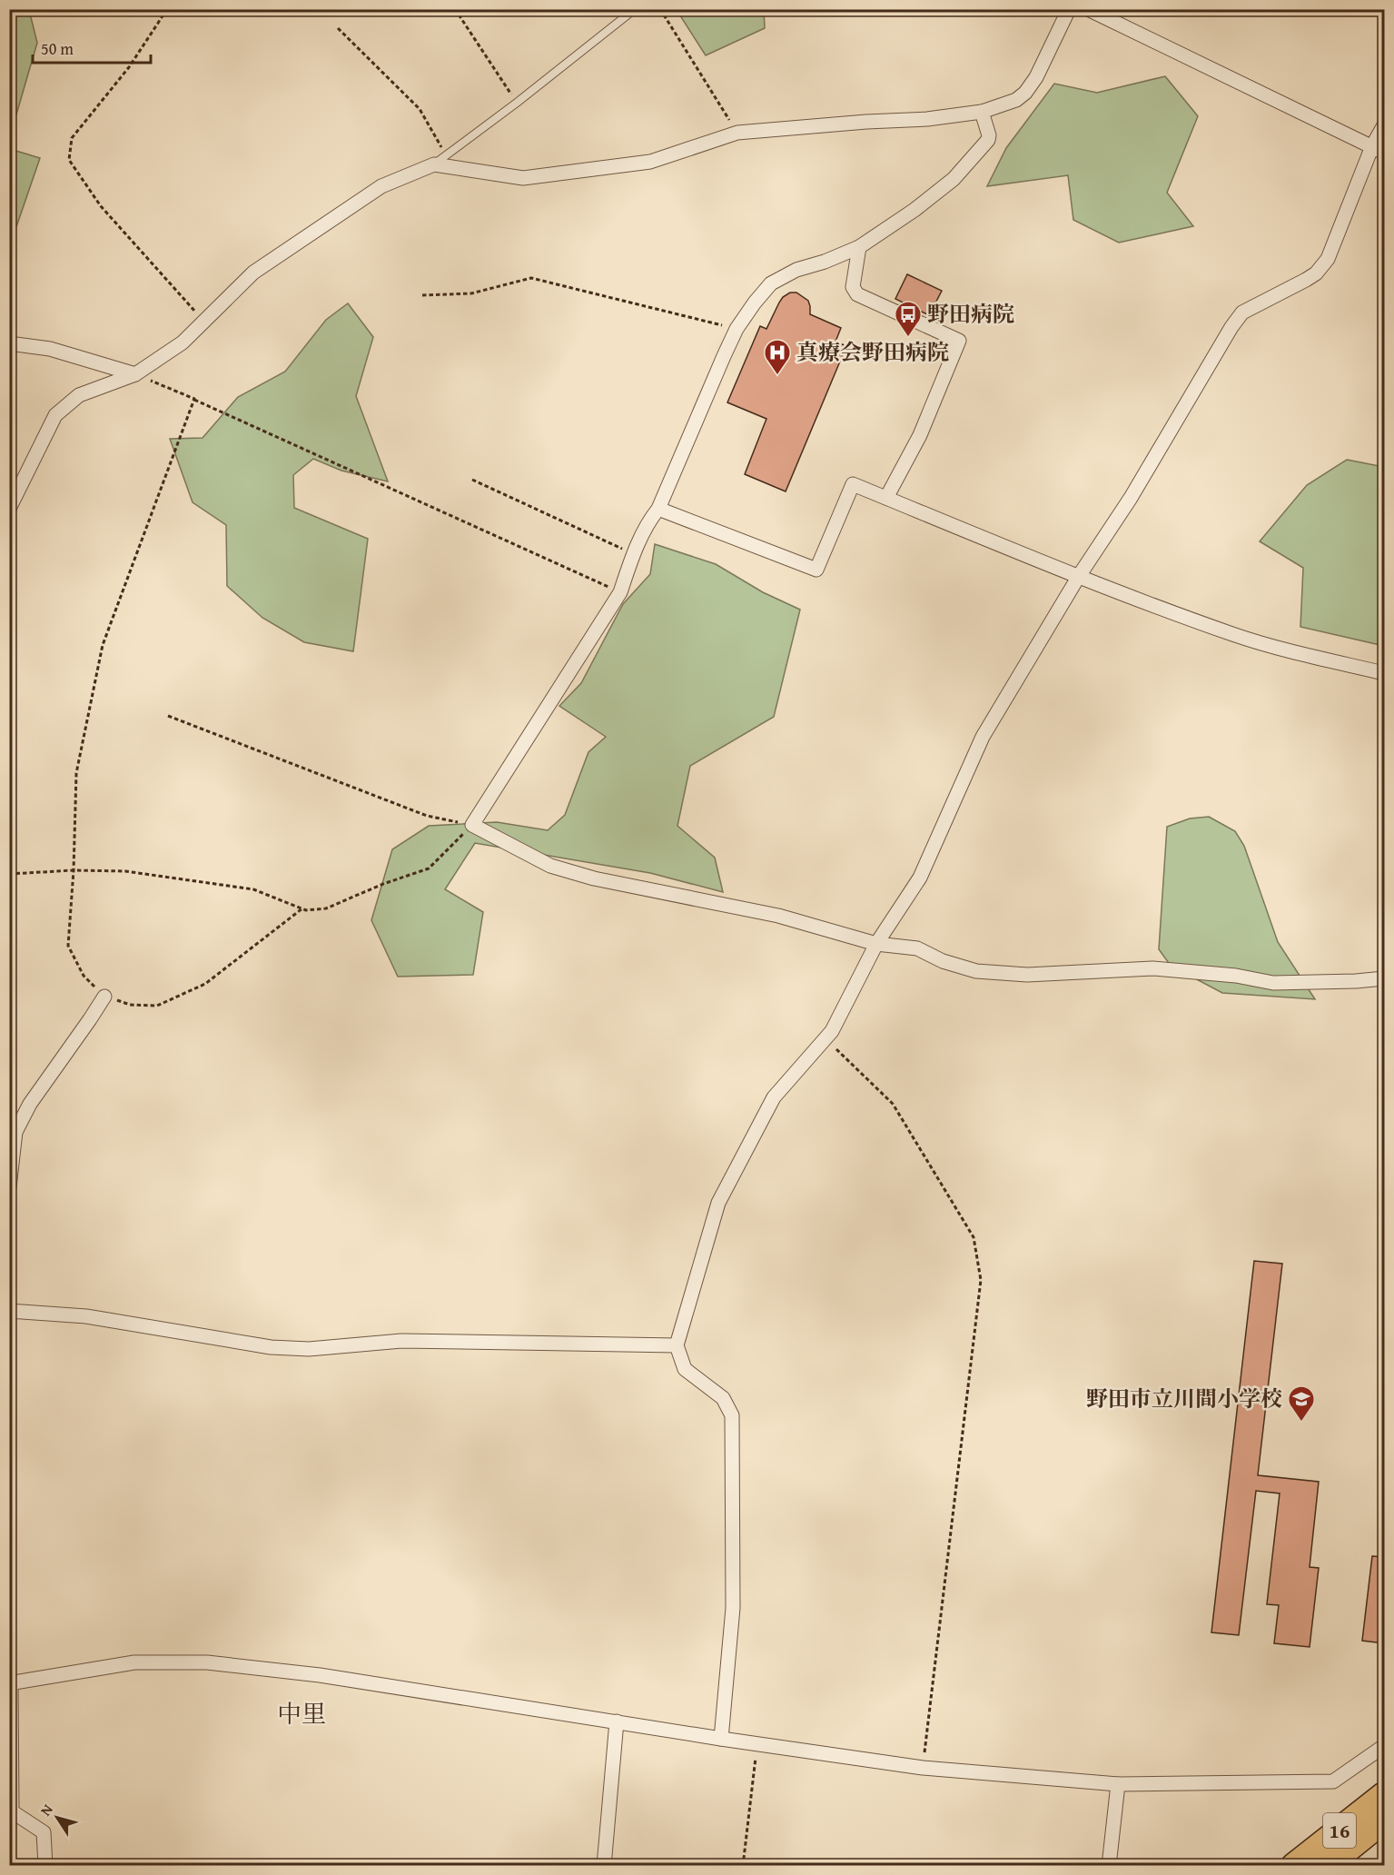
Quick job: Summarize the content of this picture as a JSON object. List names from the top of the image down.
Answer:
{
  "streets": {
    "highway": ["16"]
  },
  "districts": ["中里"],
  "places": {
    "bus stop": ["野田病院"],
    "hospital": ["真療会野田病院"],
    "school or university": ["野田市立川間小学校"]
  },
  "scale_bar": "50 m",
  "north": "top left"
}
